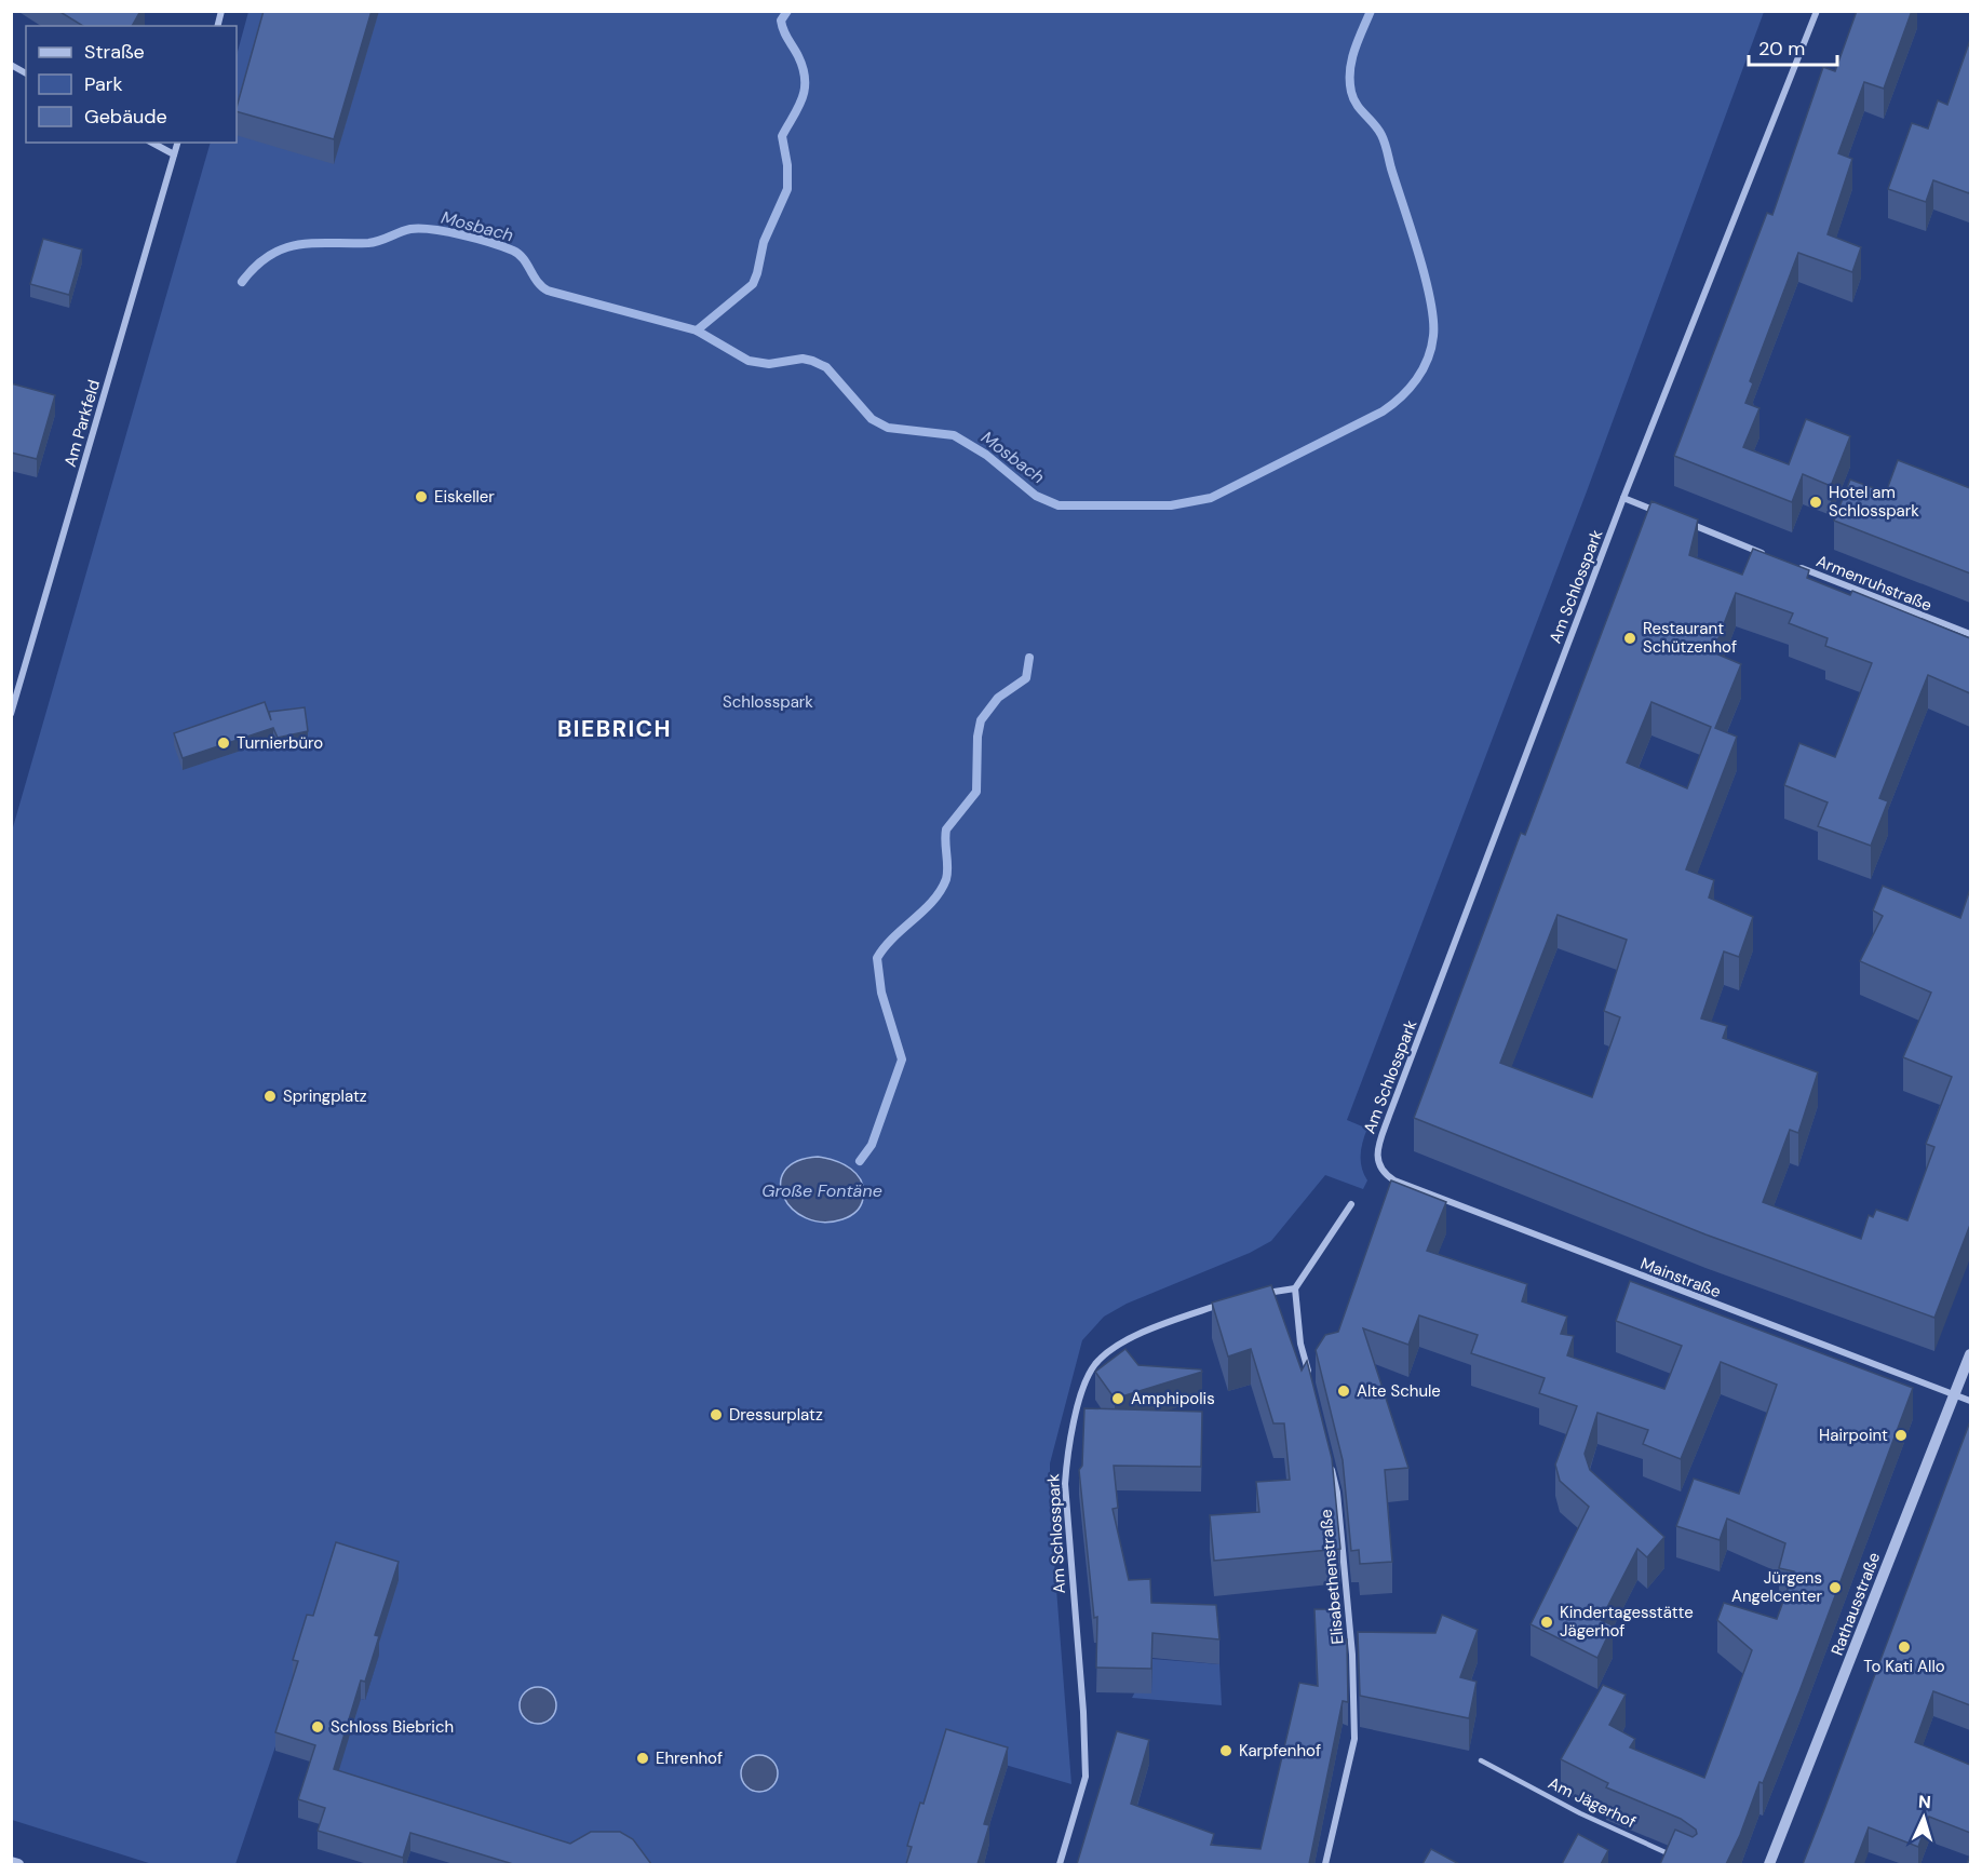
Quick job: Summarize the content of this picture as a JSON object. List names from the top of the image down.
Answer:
{
  "streets": {
    "street": [
      "Am Parkfeld",
      "Armenruhstraße",
      "Am Schlosspark",
      "Mainstraße",
      "Elisabethenstraße",
      "Rathausstraße"
    ],
    "lane": ["Am Jägerhof"]
  },
  "crossings": [
    ["Am Schlosspark", "Mainstraße"],
    ["Mainstraße", "Rathausstraße"]
  ],
  "districts": ["BIEBRICH"],
  "water": ["Mosbach", "Große Fontäne"],
  "parks": ["Schlosspark"],
  "places": [
    "Eiskeller",
    "Hotel am Schlosspark",
    "Restaurant Schützenhof",
    "Turnierbüro",
    "Springplatz",
    "Alte Schule",
    "Amphipolis",
    "Dressurplatz",
    "Hairpoint",
    "Jürgens Angelcenter",
    "Kindertagesstätte Jägerhof",
    "To Kati Allo",
    "Schloss Biebrich",
    "Karpfenhof",
    "Ehrenhof"
  ],
  "legend": ["Straße", "Park", "Gebäude"],
  "scale_bar": "20 m",
  "north": "top"
}
